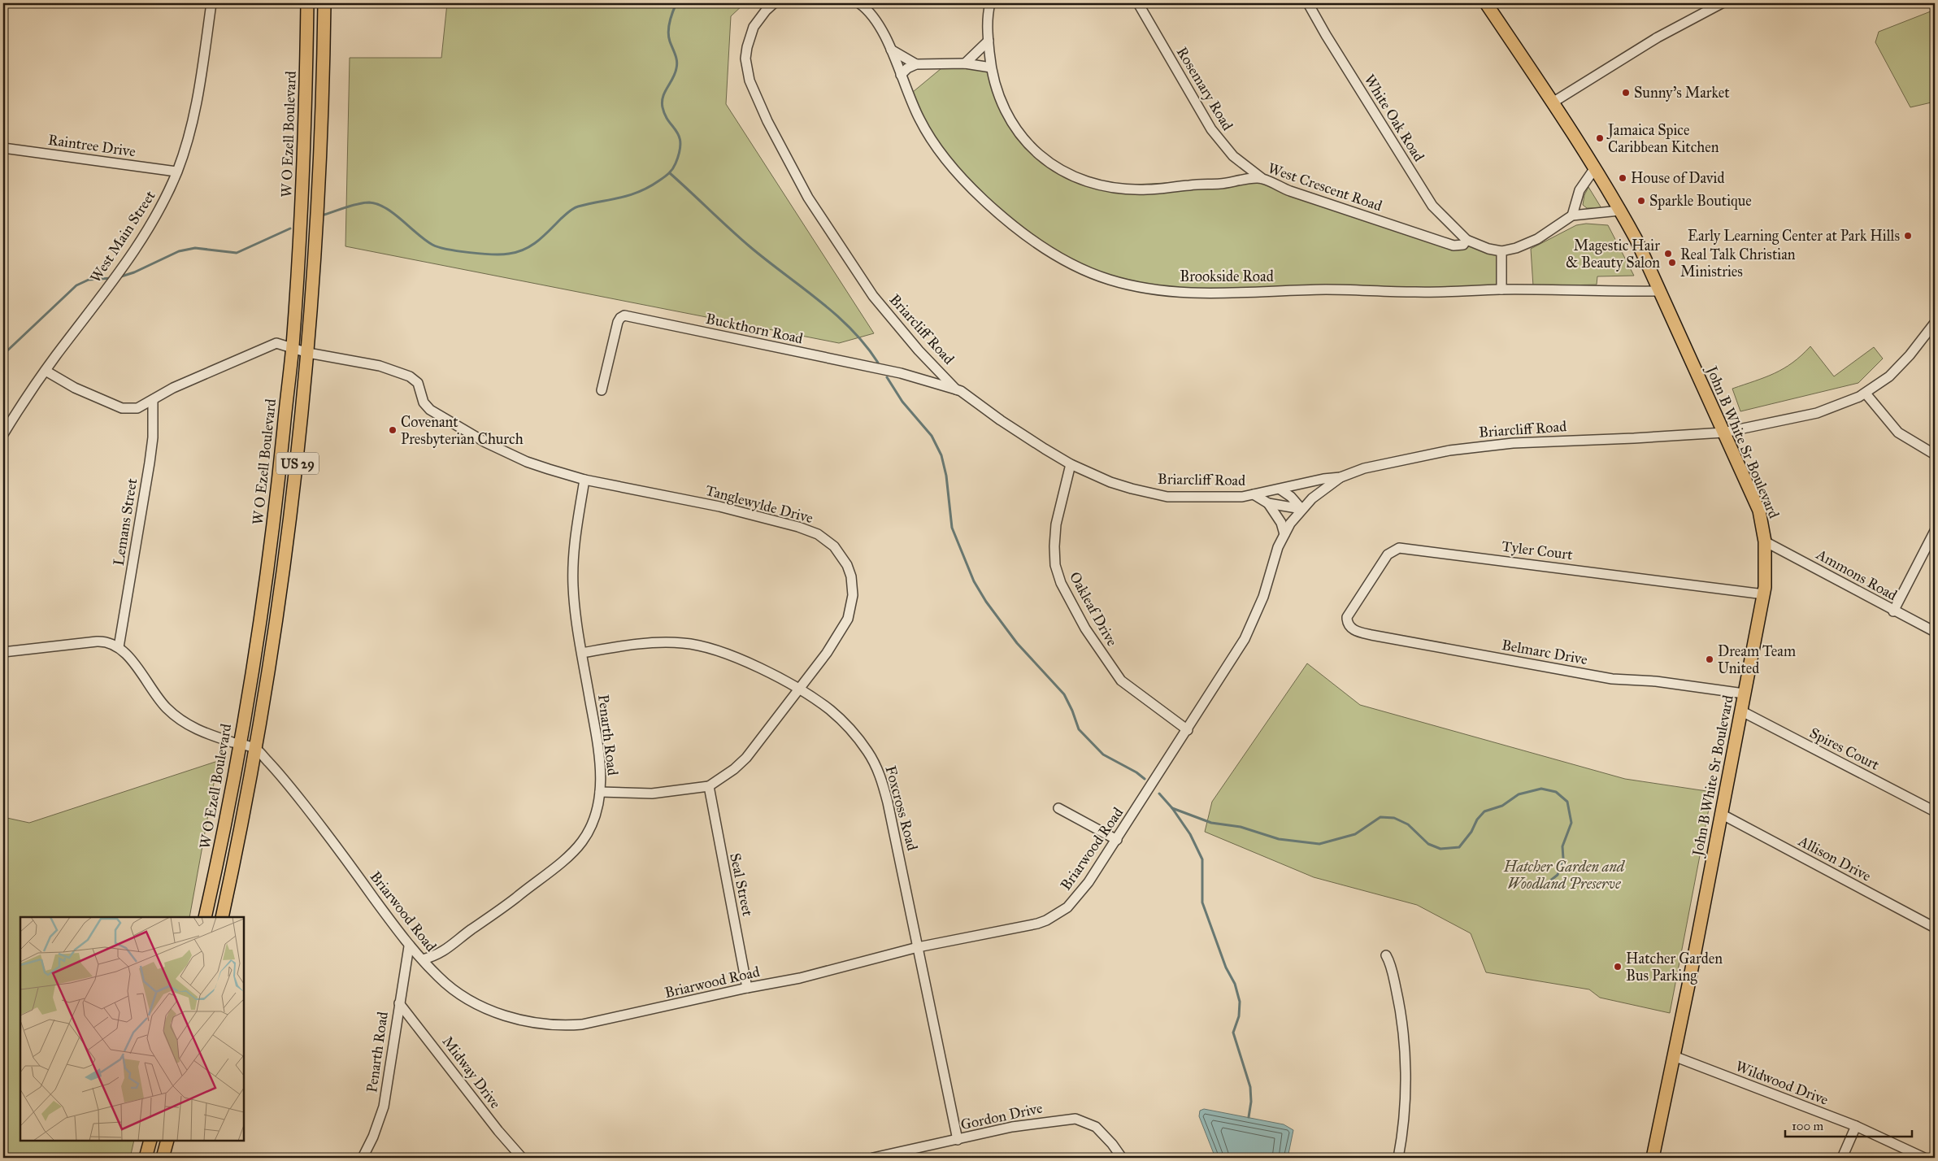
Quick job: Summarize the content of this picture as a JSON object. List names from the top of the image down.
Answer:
{
  "streets": {
    "main road": ["W O Ezell Boulevard", "John B White Sr Boulevard", "US 29"],
    "street": [
      "Rosemary Road",
      "White Oak Road",
      "Raintree Drive",
      "West Crescent Road",
      "West Main Street",
      "Brookside Road",
      "Buckthorn Road",
      "Briarcliff Road",
      "Tanglewylde Drive",
      "Lemans Street",
      "Tyler Court",
      "Ammons Road",
      "Oakleaf Drive",
      "Belmarc Drive",
      "Penarth Road",
      "Spires Court",
      "Foxcross Road",
      "Briarwood Road",
      "Allison Drive",
      "Seal Street",
      "Midway Drive",
      "Wildwood Drive",
      "Gordon Drive"
    ]
  },
  "crossings": [
    ["Rosemary Road", "West Crescent Road"],
    ["White Oak Road", "West Crescent Road"],
    ["W O Ezell Boulevard", "Tanglewylde Drive"],
    ["W O Ezell Boulevard", "Briarwood Road"],
    ["Raintree Drive", "West Main Street"],
    ["West Main Street", "Tanglewylde Drive"],
    ["Brookside Road", "John B White Sr Boulevard"],
    ["Buckthorn Road", "Briarcliff Road"],
    ["Briarcliff Road", "John B White Sr Boulevard"],
    ["Briarcliff Road", "Oakleaf Drive"],
    ["Briarcliff Road", "Briarwood Road"],
    ["John B White Sr Boulevard", "Tyler Court"],
    ["John B White Sr Boulevard", "Ammons Road"],
    ["John B White Sr Boulevard", "Belmarc Drive"],
    ["John B White Sr Boulevard", "Spires Court"],
    ["John B White Sr Boulevard", "Allison Drive"],
    ["John B White Sr Boulevard", "Wildwood Drive"],
    ["US 29", "Tanglewylde Drive"],
    ["US 29", "Briarwood Road"],
    ["Tanglewylde Drive", "Lemans Street"],
    ["Tanglewylde Drive", "Penarth Road"],
    ["Tanglewylde Drive", "Foxcross Road"],
    ["Tanglewylde Drive", "Seal Street"],
    ["Lemans Street", "Briarwood Road"],
    ["Tyler Court", "Belmarc Drive"],
    ["Oakleaf Drive", "Briarwood Road"],
    ["Penarth Road", "Foxcross Road"],
    ["Penarth Road", "Briarwood Road"],
    ["Penarth Road", "Midway Drive"],
    ["Foxcross Road", "Briarwood Road"],
    ["Foxcross Road", "Gordon Drive"],
    ["Briarwood Road", "Seal Street"]
  ],
  "parks": ["Hatcher Garden and Woodland Preserve"],
  "places": [
    "Sunny's Market",
    "Jamaica Spice Caribbean Kitchen",
    "House of David",
    "Sparkle Boutique",
    "Early Learning Center at Park Hills",
    "Magestic Hair & Beauty Salon",
    "Real Talk Christian Ministries",
    "Covenant Presbyterian Church",
    "Dream Team United",
    "Hatcher Garden Bus Parking"
  ],
  "scale_bar": "100 m"
}
